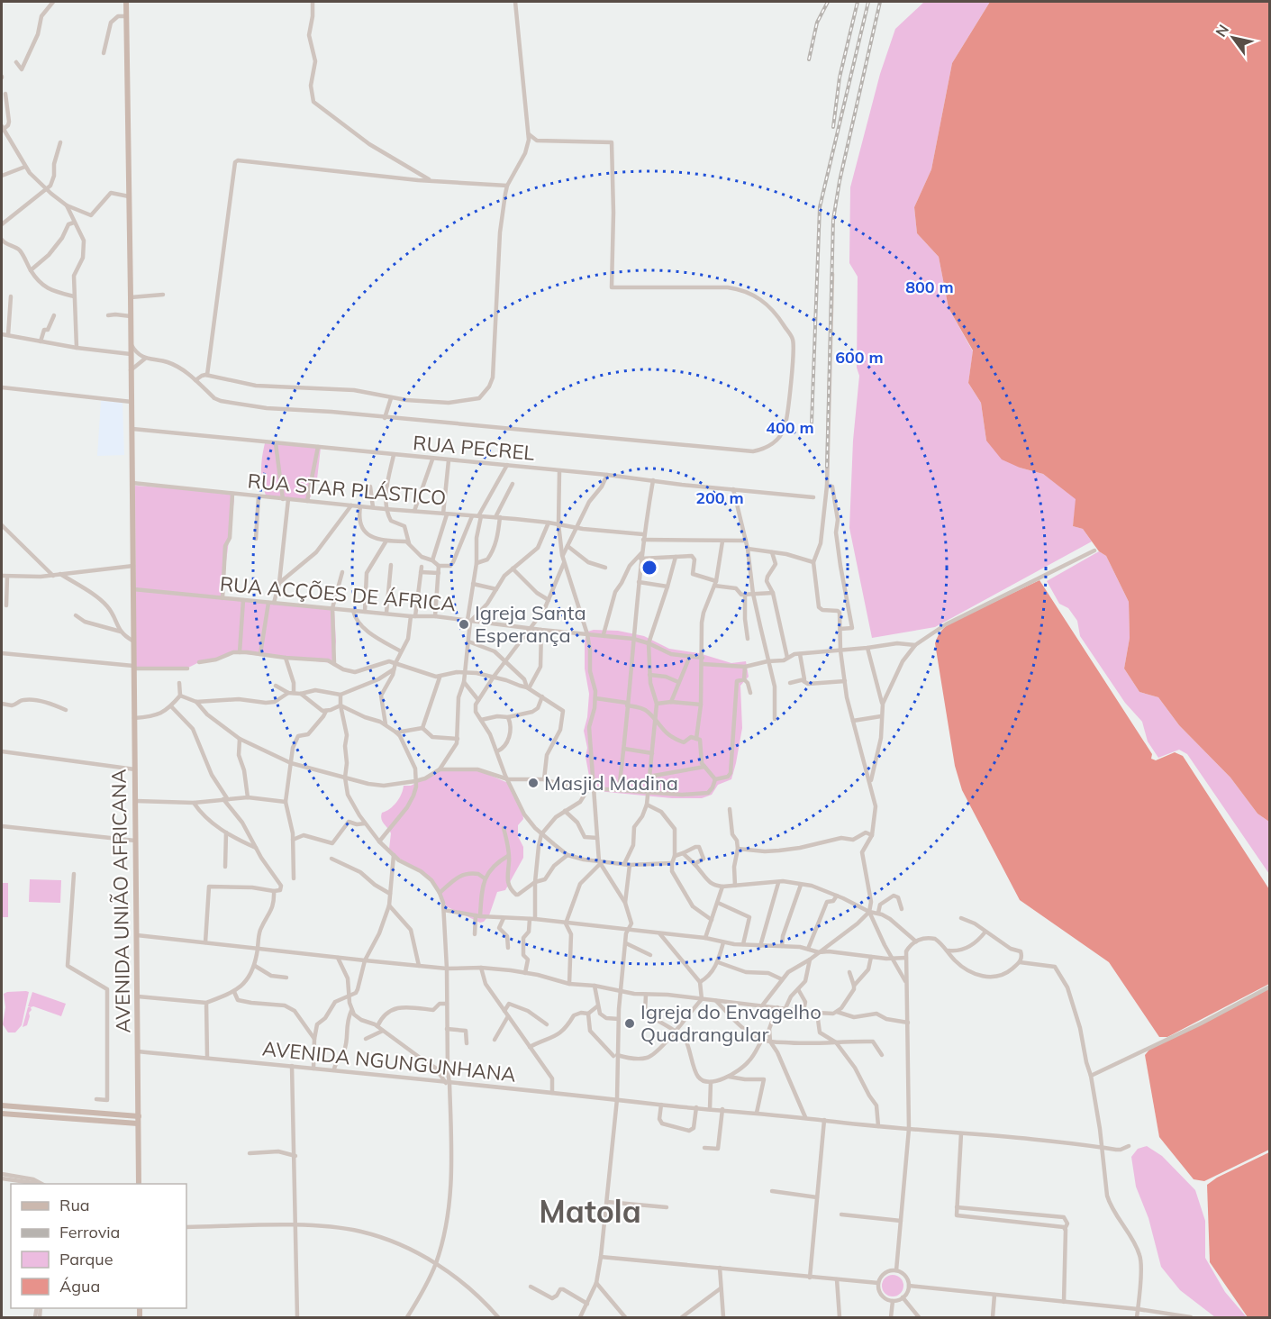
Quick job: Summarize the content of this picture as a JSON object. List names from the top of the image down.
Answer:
{
  "streets": {
    "main road": ["AVENIDA UNIÃO AFRICANA"],
    "street": [
      "RUA PECREL",
      "RUA STAR PLÁSTICO",
      "RUA ACÇÕES DE ÁFRICA",
      "AVENIDA NGUNGUNHANA"
    ]
  },
  "crossings": [
    ["RUA PECREL", "AVENIDA UNIÃO AFRICANA"],
    ["RUA STAR PLÁSTICO", "AVENIDA UNIÃO AFRICANA"],
    ["RUA ACÇÕES DE ÁFRICA", "AVENIDA UNIÃO AFRICANA"],
    ["AVENIDA UNIÃO AFRICANA", "AVENIDA NGUNGUNHANA"]
  ],
  "districts": ["Matola"],
  "places": ["Igreja Santa Esperança", "Masjid Madina", "Igreja do Envagelho Quadrangular"],
  "legend": [
    "Rua",
    "Ferrovia",
    "Parque",
    "Água"
  ],
  "north": "top left",
  "rings": [
    "800 m",
    "600 m",
    "400 m",
    "200 m"
  ]
}
